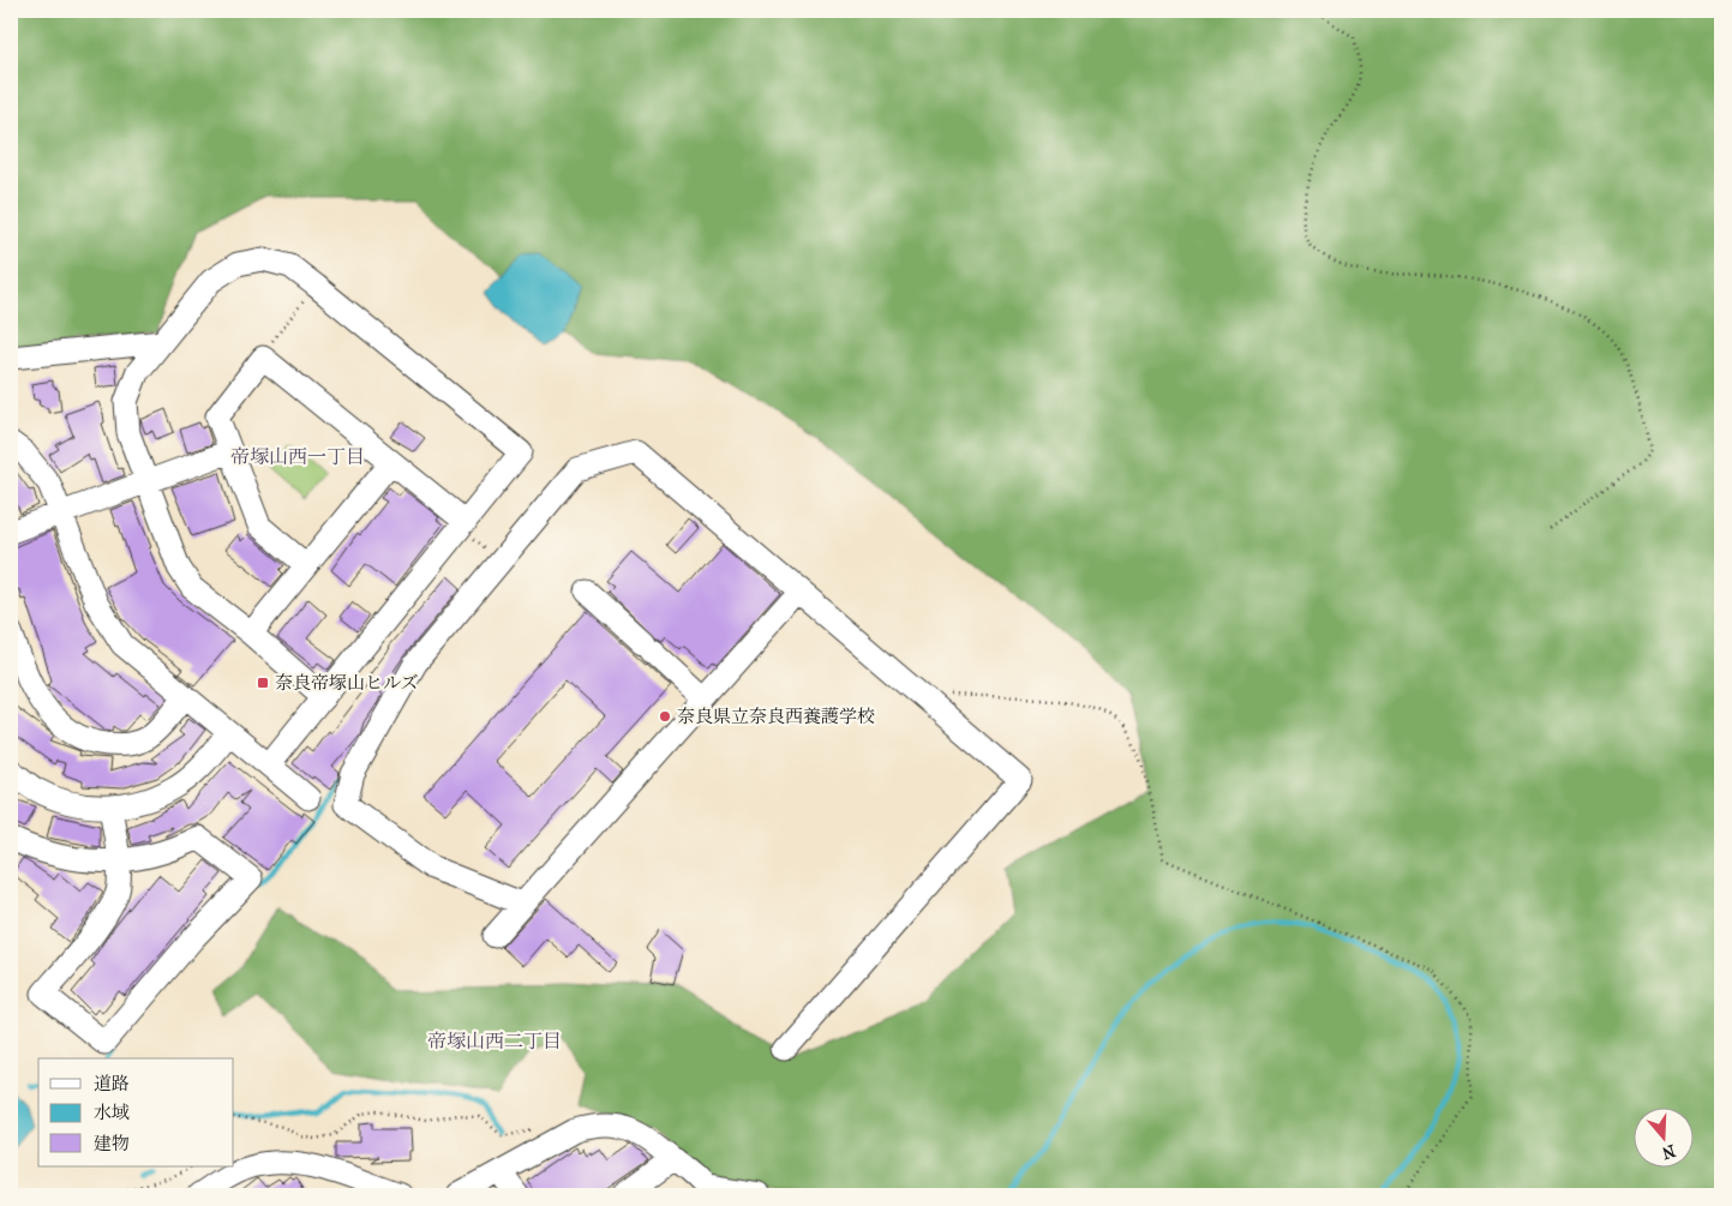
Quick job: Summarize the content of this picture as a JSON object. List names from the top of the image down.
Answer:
{
  "districts": ["帝塚山西一丁目", "帝塚山西二丁目"],
  "places": {
    "transit": ["奈良帝塚山ヒルズ"],
    "other": ["奈良県立奈良西養護学校"]
  },
  "legend": ["道路", "水域", "建物"],
  "north": "bottom"
}
